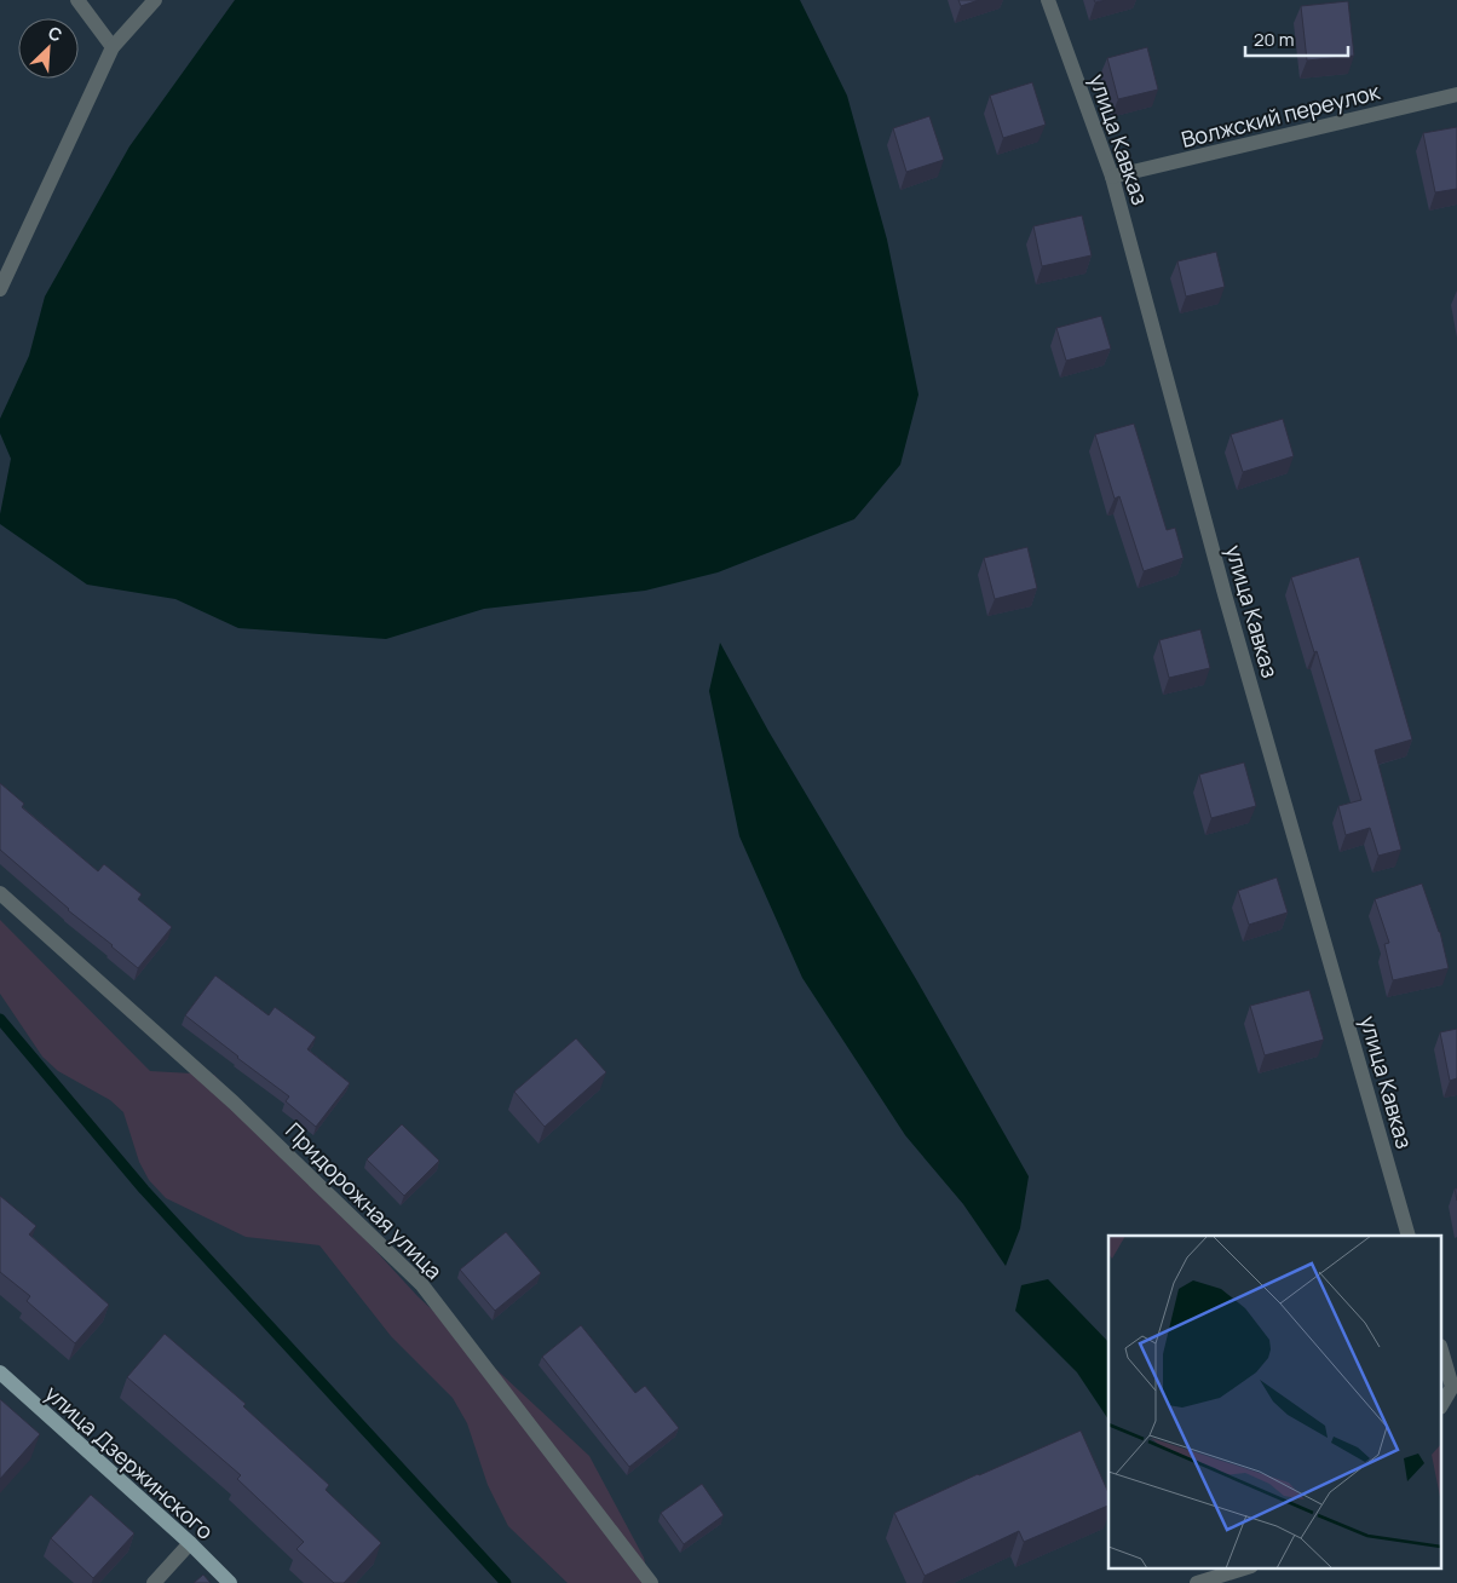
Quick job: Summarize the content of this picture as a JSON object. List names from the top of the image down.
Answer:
{
  "streets": {
    "main road": ["улица Дзержинского"],
    "street": ["Волжский переулок", "улица Кавказ", "Придорожная улица"]
  },
  "crossings": [
    ["Волжский переулок", "улица Кавказ"]
  ],
  "scale_bar": "20 m",
  "north": "top right"
}
